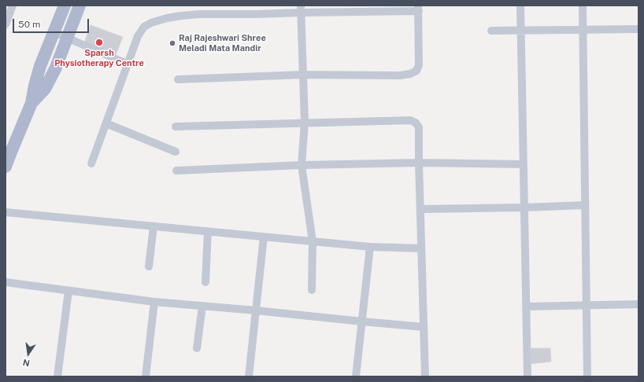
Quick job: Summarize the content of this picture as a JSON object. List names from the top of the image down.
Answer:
{
  "places": ["Sparsh Physiotherapy Centre", "Raj Rajeshwari Shree Meladi Mata Mandir"],
  "scale_bar": "50 m",
  "north": "bottom"
}
